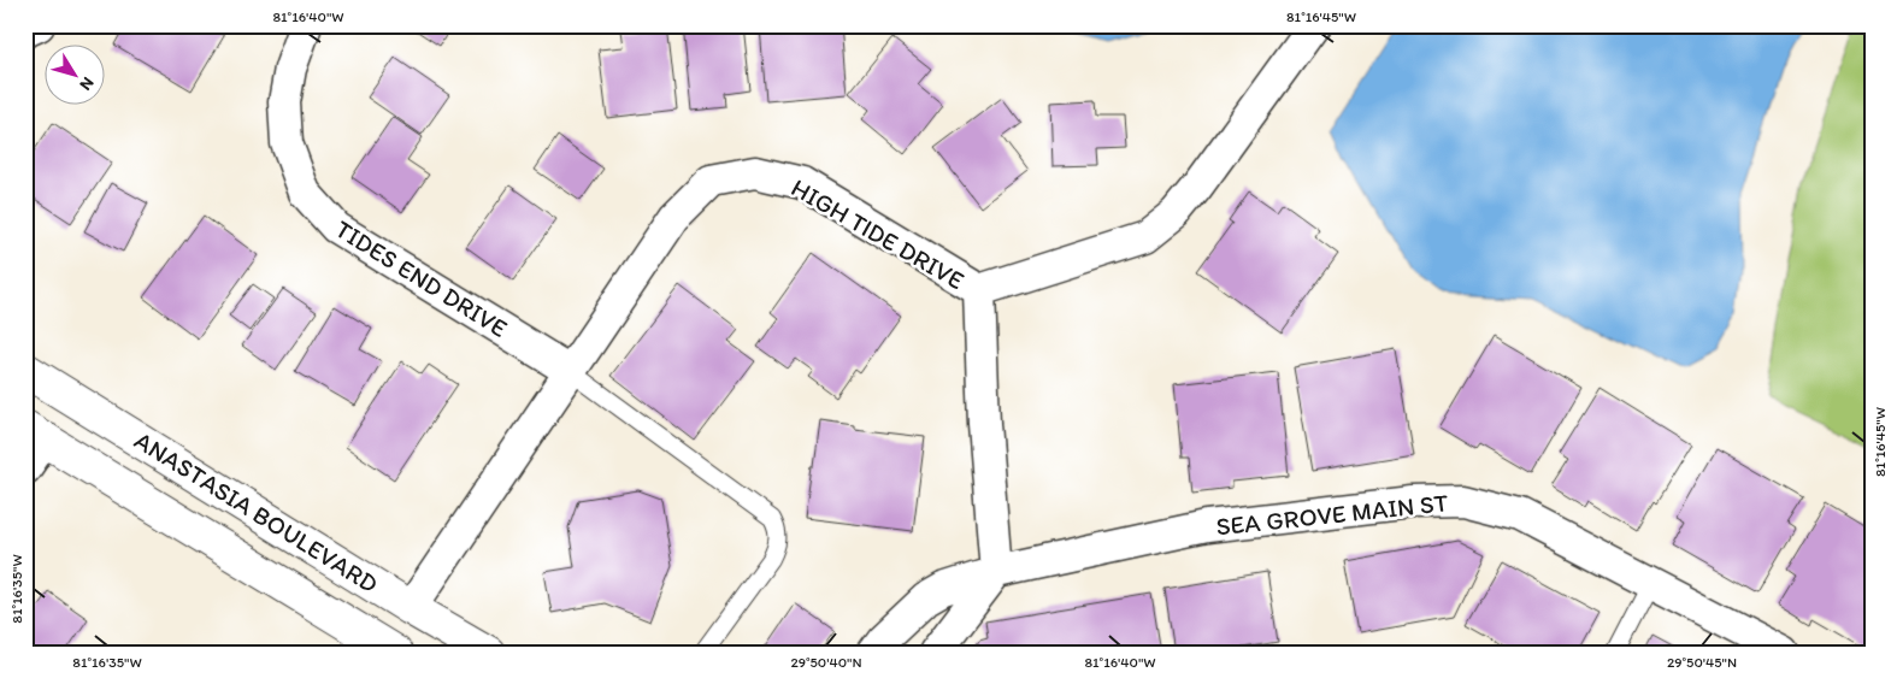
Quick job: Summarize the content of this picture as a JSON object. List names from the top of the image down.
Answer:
{
  "streets": {
    "main road": ["ANASTASIA BOULEVARD"],
    "street": ["HIGH TIDE DRIVE", "TIDES END DRIVE", "SEA GROVE MAIN ST"]
  },
  "crossings": [
    ["HIGH TIDE DRIVE", "TIDES END DRIVE"],
    ["HIGH TIDE DRIVE", "ANASTASIA BOULEVARD"]
  ],
  "north": "bottom right",
  "coordinates": [
    "81°16'40\"W",
    "81°16'45\"W",
    "81°16'35\"W",
    "29°50'40\"N",
    "29°50'45\"N"
  ]
}
